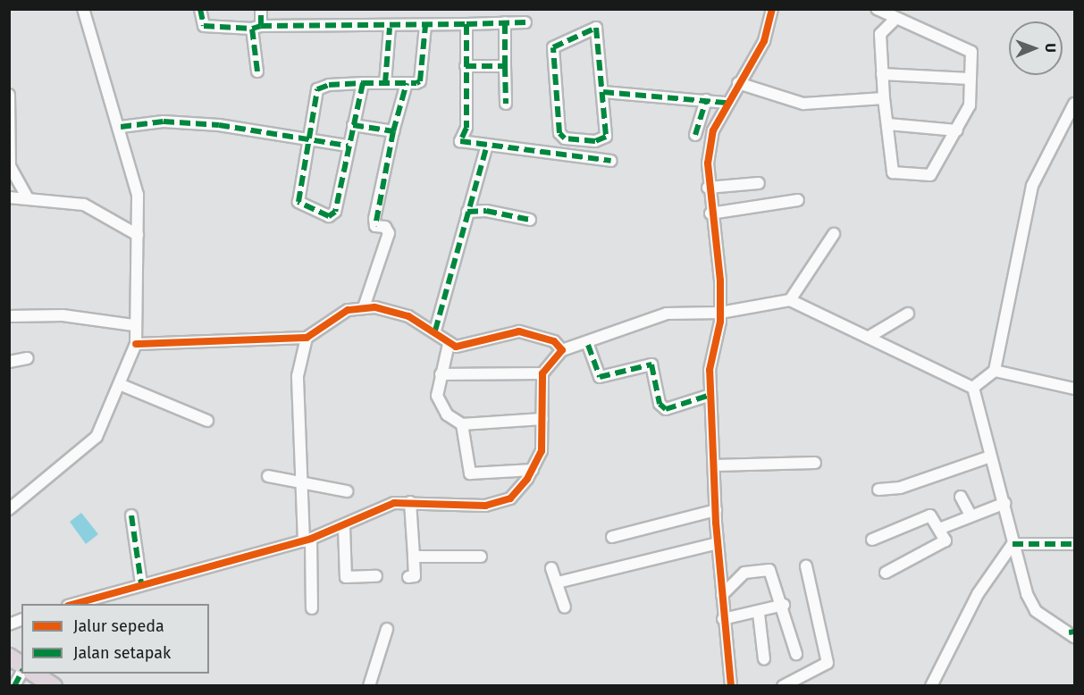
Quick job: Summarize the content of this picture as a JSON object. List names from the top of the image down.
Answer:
{
  "legend": ["Jalur sepeda", "Jalan setapak"],
  "north": "right"
}
